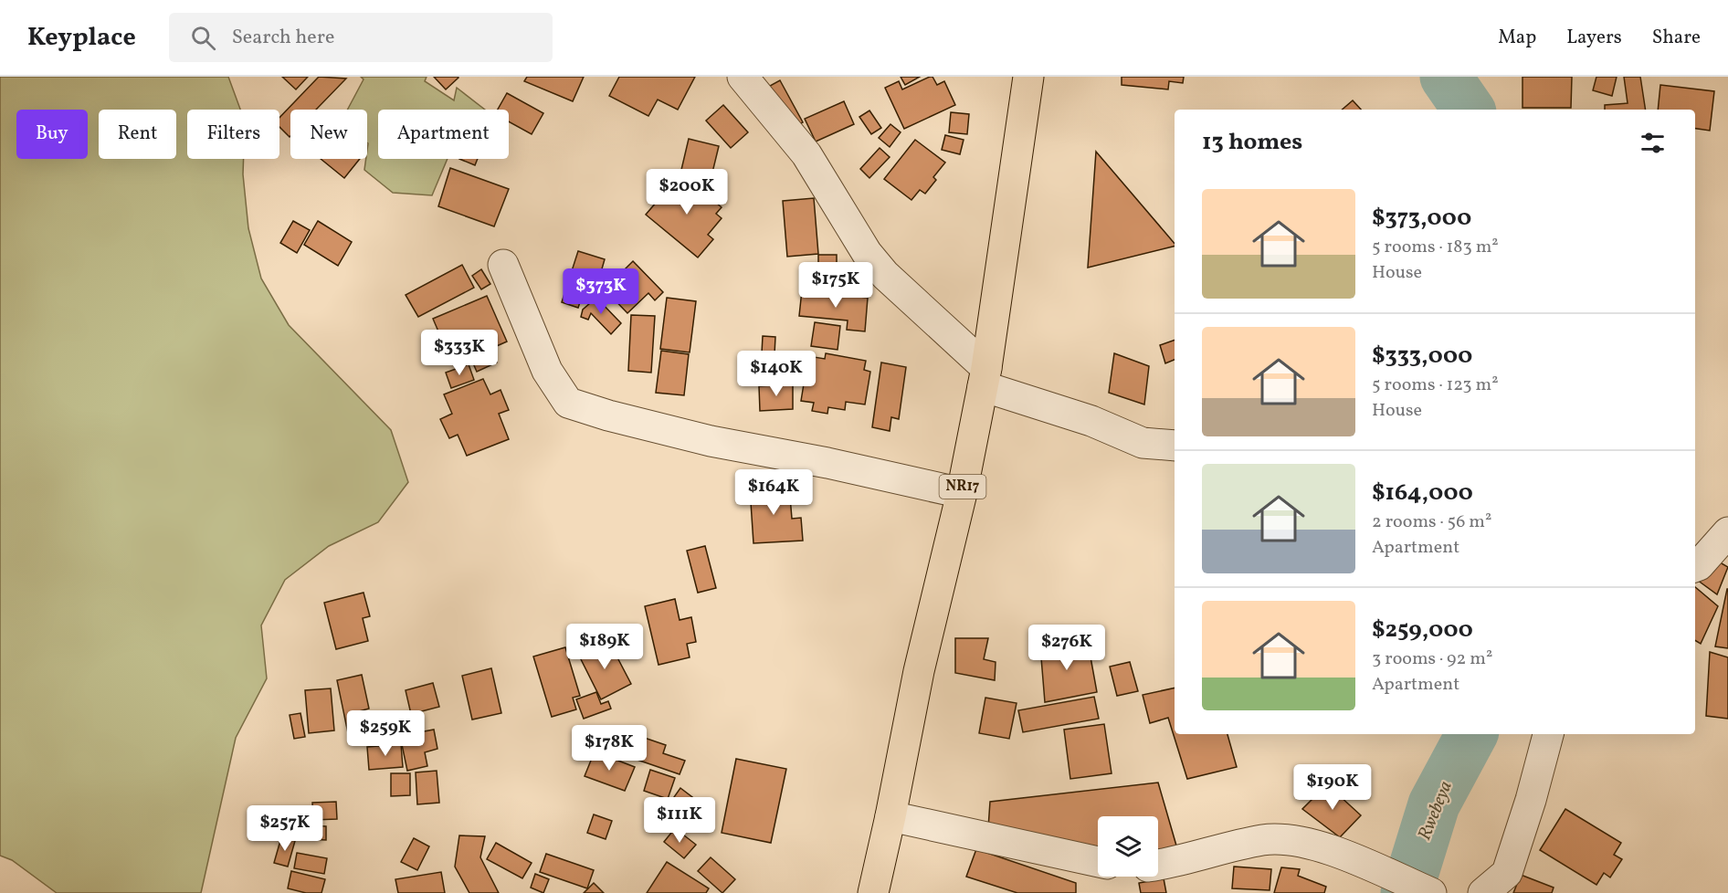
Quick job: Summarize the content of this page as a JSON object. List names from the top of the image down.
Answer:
{
  "streets": {
    "main road": ["NR17"]
  },
  "water": ["Rwebeya"],
  "page": {
    "header": "Keyplace",
    "search": "Search here",
    "nav": ["Map", "Layers", "Share"],
    "chip": [
      "Buy",
      "Rent",
      "Filters",
      "New",
      "Apartment"
    ],
    "heading": "13 homes",
    "price": [
      "$200K",
      "$175K",
      "$373K",
      "$333K",
      "$140K",
      "$164K",
      "$189K",
      "$276K",
      "$259K",
      "$178K",
      "$190K",
      "$111K",
      "$257K"
    ],
    "list": [
      {
        "name": "$373,000",
        "note": "5 rooms · 183 m² · House"
      },
      {
        "name": "$333,000",
        "note": "5 rooms · 123 m² · House"
      },
      {
        "name": "$164,000",
        "note": "2 rooms · 56 m² · Apartment"
      },
      {
        "name": "$259,000",
        "note": "3 rooms · 92 m² · Apartment"
      }
    ]
  }
}
